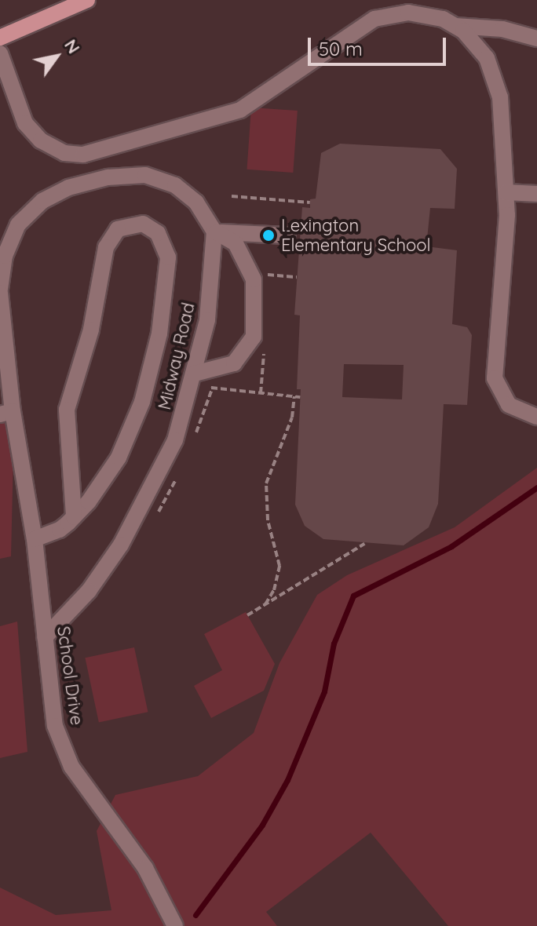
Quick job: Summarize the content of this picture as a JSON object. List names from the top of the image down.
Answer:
{
  "streets": {
    "street": ["Midway Road", "School Drive"]
  },
  "crossings": [
    ["Midway Road", "School Drive"]
  ],
  "places": ["Lexington Elementary School"],
  "scale_bar": "50 m",
  "north": "top right"
}
